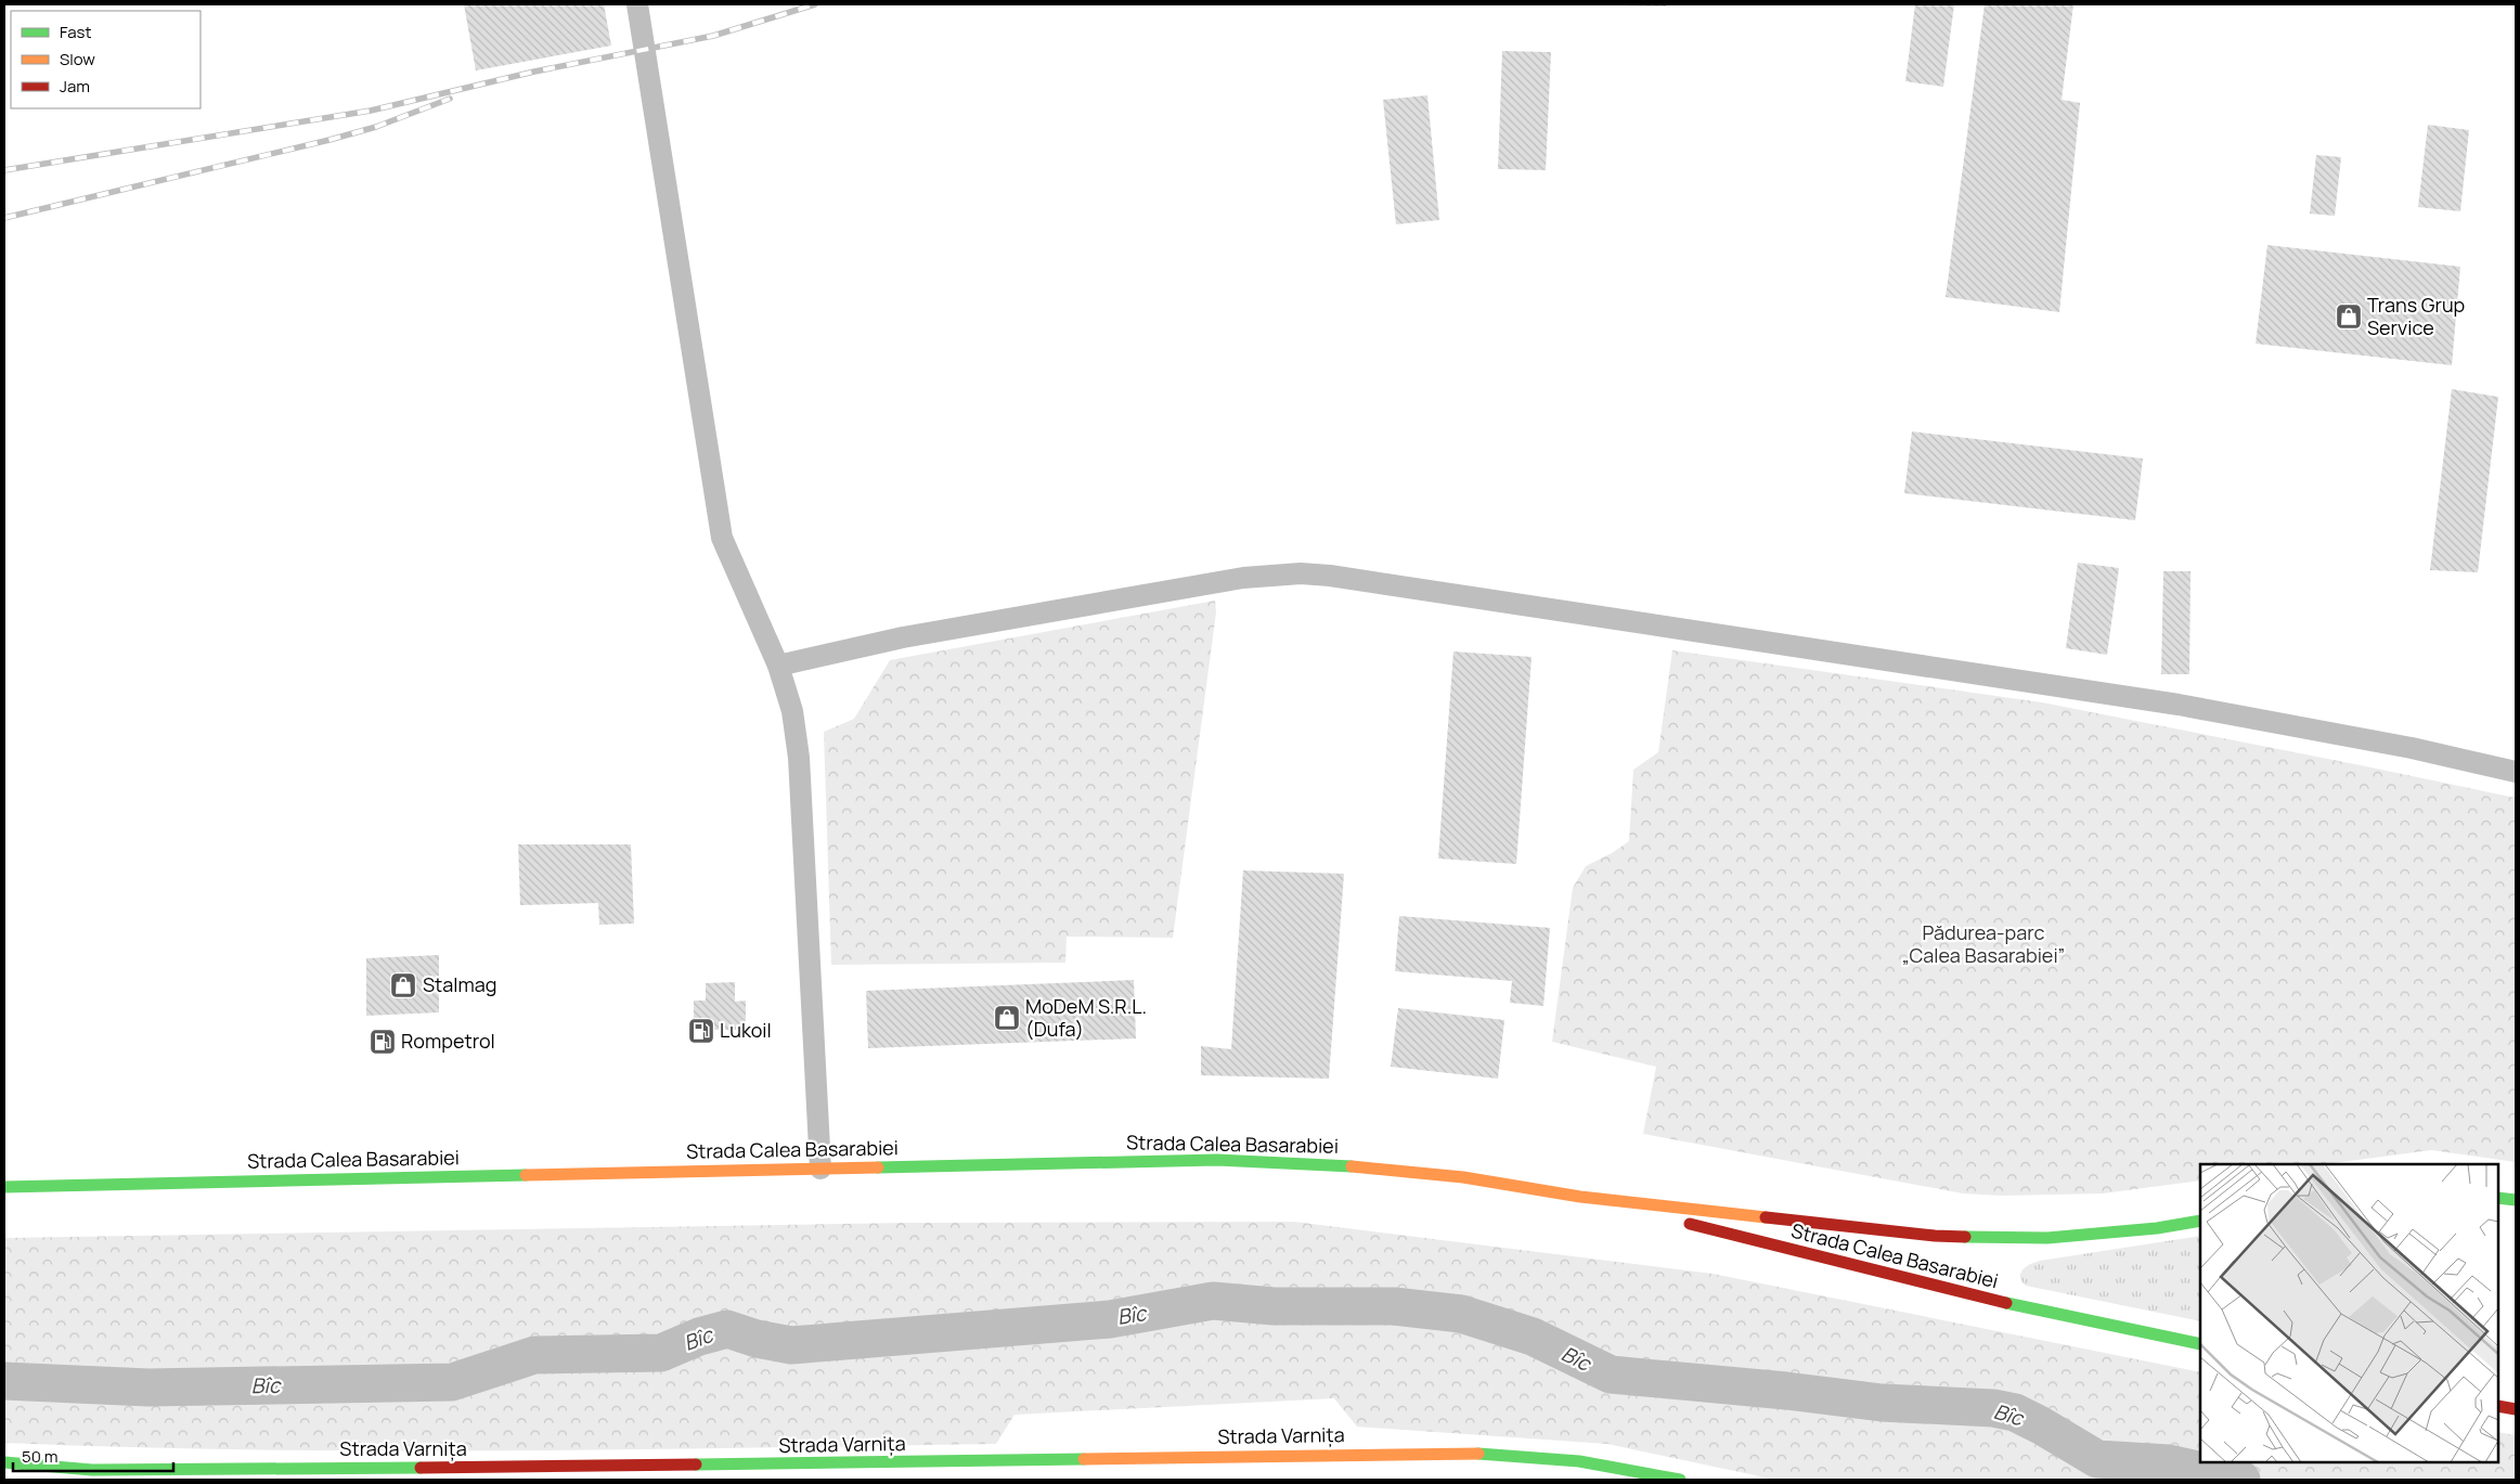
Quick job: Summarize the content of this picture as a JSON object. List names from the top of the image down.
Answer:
{
  "streets": {
    "main road": ["Strada Calea Basarabiei", "Strada Varnița"]
  },
  "water": ["Bîc"],
  "parks": ["Pădurea-parc „Calea Basarabiei”"],
  "places": {
    "shop": ["Trans Grup Service", "Stalmag", "MoDeM S.R.L. (Dufa)"],
    "fuel station": ["Lukoil", "Rompetrol"]
  },
  "legend": ["Fast", "Slow", "Jam"],
  "scale_bar": "50 m"
}
